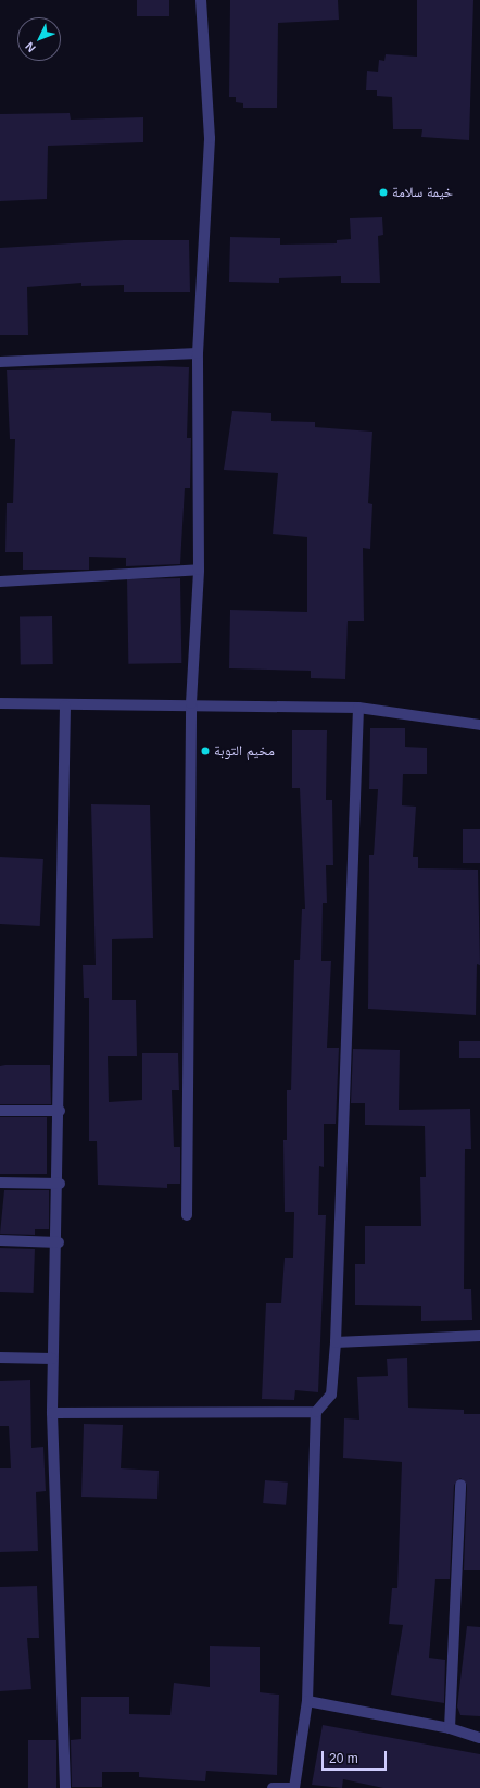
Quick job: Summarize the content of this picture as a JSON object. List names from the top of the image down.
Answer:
{
  "places": ["خيمة سلامة", "مخيم التوبة"],
  "scale_bar": "20 m",
  "north": "bottom left"
}
